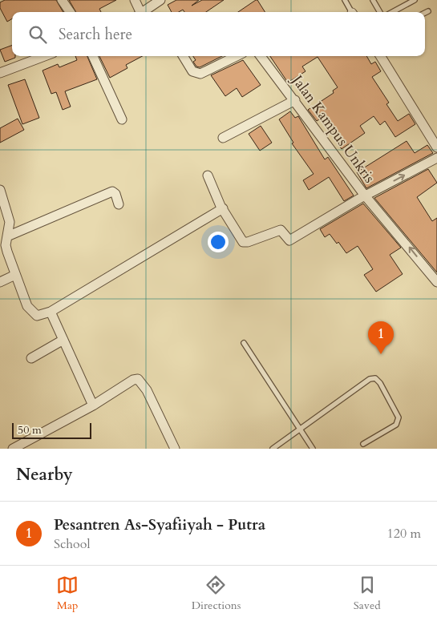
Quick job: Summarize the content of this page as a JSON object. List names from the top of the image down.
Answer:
{
  "streets": {
    "street": ["Jalan Kampus Unkris"]
  },
  "scale_bar": "50 m",
  "page": {
    "search": "Search here",
    "pins": "1",
    "scale": "50 m",
    "heading": "Nearby",
    "list": [
      {
        "mark": "1",
        "name": "Pesantren As-Syafiiyah - Putra",
        "note": "School",
        "value": "120 m"
      }
    ],
    "nav": ["Map", "Directions", "Saved"]
  }
}
